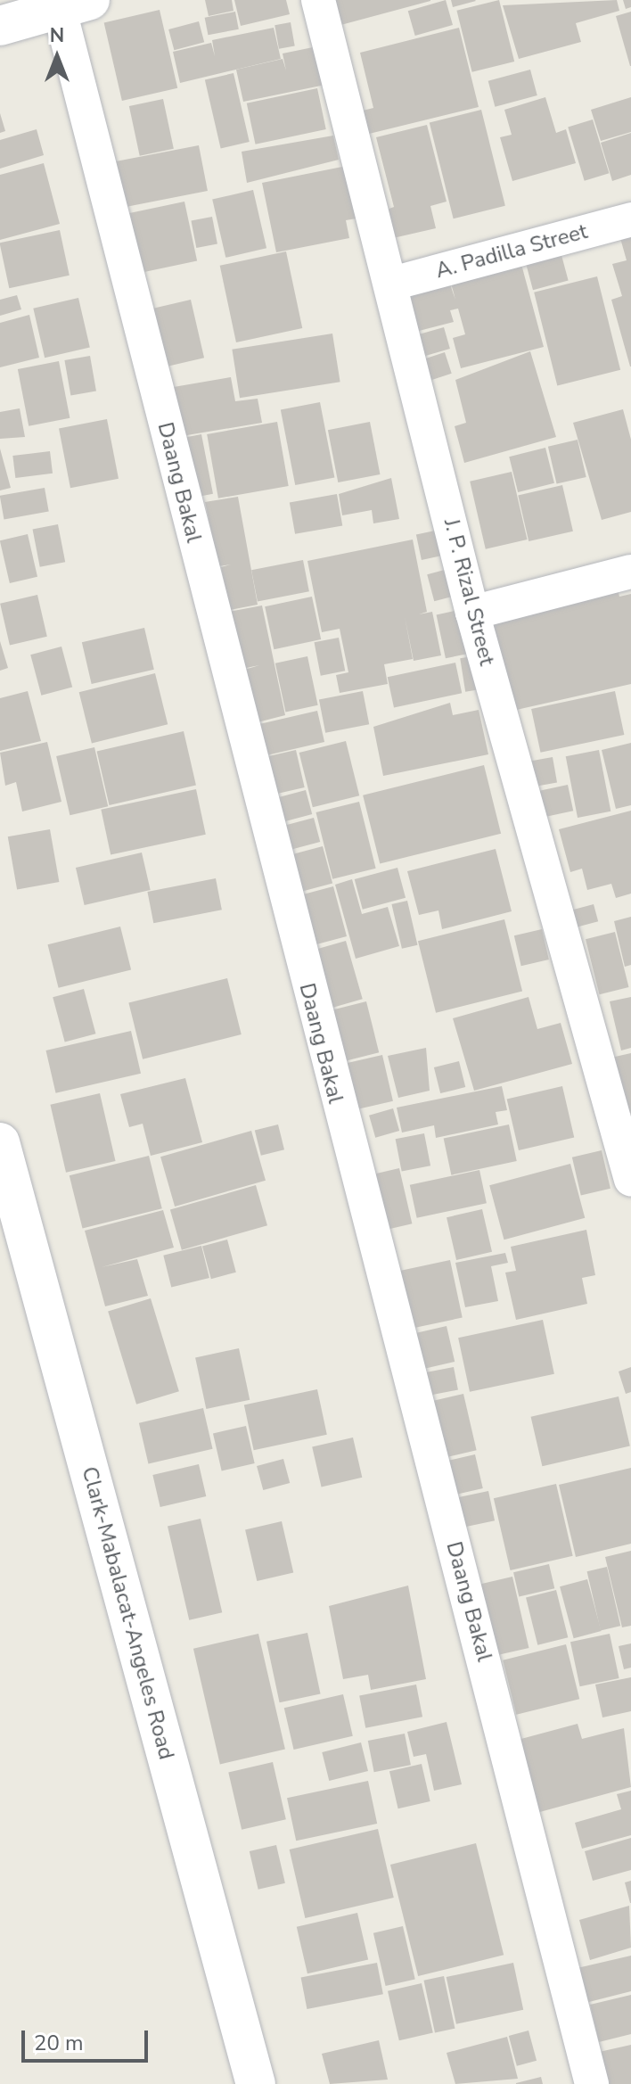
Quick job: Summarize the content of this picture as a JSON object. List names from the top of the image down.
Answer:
{
  "streets": {
    "street": [
      "A. Padilla Street",
      "Daang Bakal",
      "J. P. Rizal Street",
      "Clark-Mabalacat-Angeles Road"
    ]
  },
  "crossings": [
    ["A. Padilla Street", "J. P. Rizal Street"]
  ],
  "scale_bar": "20 m",
  "north": "top"
}
